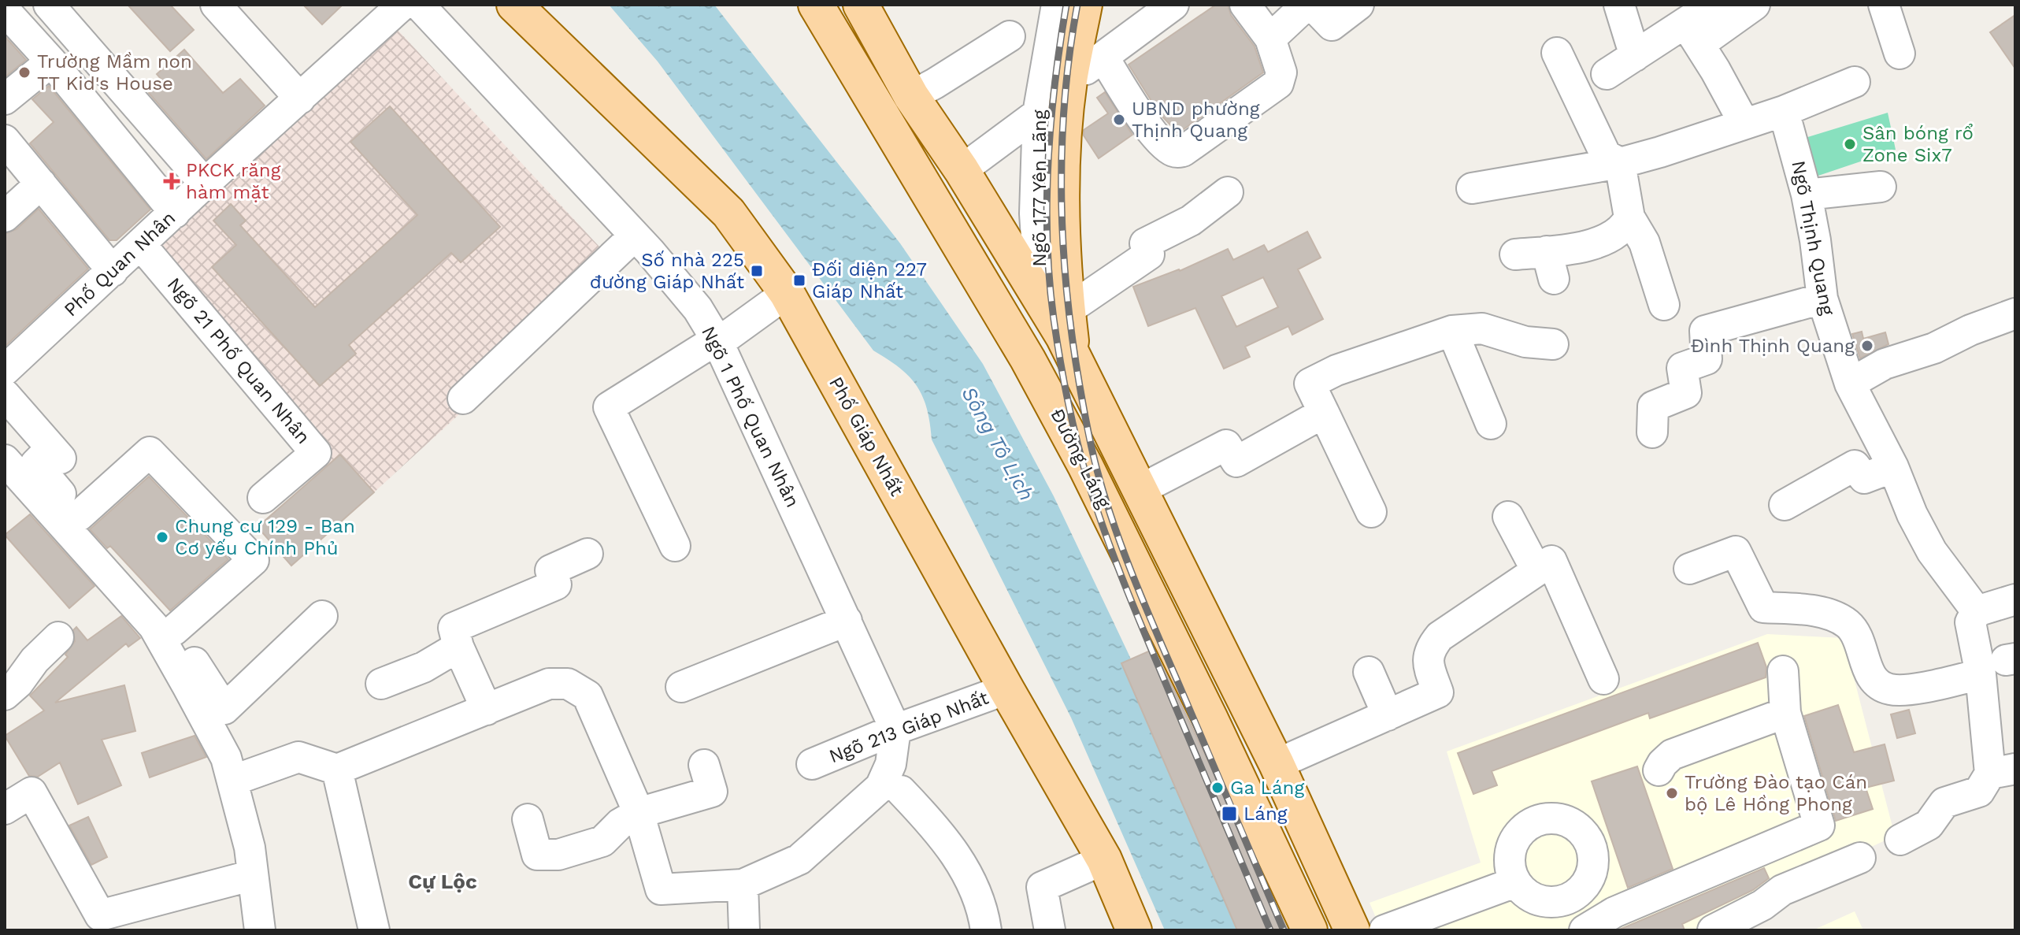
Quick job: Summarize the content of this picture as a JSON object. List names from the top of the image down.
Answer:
{
  "streets": {
    "main road": ["Phố Giáp Nhất", "Đường Láng"],
    "street": [
      "Ngõ 177 Yên Lãng",
      "Ngõ Thịnh Quang",
      "Phố Quan Nhân",
      "Ngõ 21 Phố Quan Nhân",
      "Ngõ 1 Phố Quan Nhân",
      "Ngõ 213 Giáp Nhất"
    ]
  },
  "crossings": [
    ["Ngõ 177 Yên Lãng", "Đường Láng"],
    ["Phố Quan Nhân", "Ngõ 21 Phố Quan Nhân"],
    ["Ngõ 1 Phố Quan Nhân", "Ngõ 213 Giáp Nhất"],
    ["Phố Giáp Nhất", "Ngõ 213 Giáp Nhất"]
  ],
  "districts": ["Cự Lộc"],
  "water": ["Sông Tô Lịch"],
  "places": {
    "other": [
      "Trường Mầm non TT Kid's House",
      "UBND phường Thịnh Quang",
      "Sân bóng rổ Zone Six7",
      "Đình Thịnh Quang",
      "Chung cư 129 - Ban Cơ yếu Chính Phủ",
      "Ga Láng",
      "Trường Đào tạo Cán bộ Lê Hồng Phong"
    ],
    "health": ["PKCK răng hàm mặt"],
    "transit": ["Số nhà 225 đường Giáp Nhất", "Đối diện 227 Giáp Nhất", "Láng"]
  }
}
